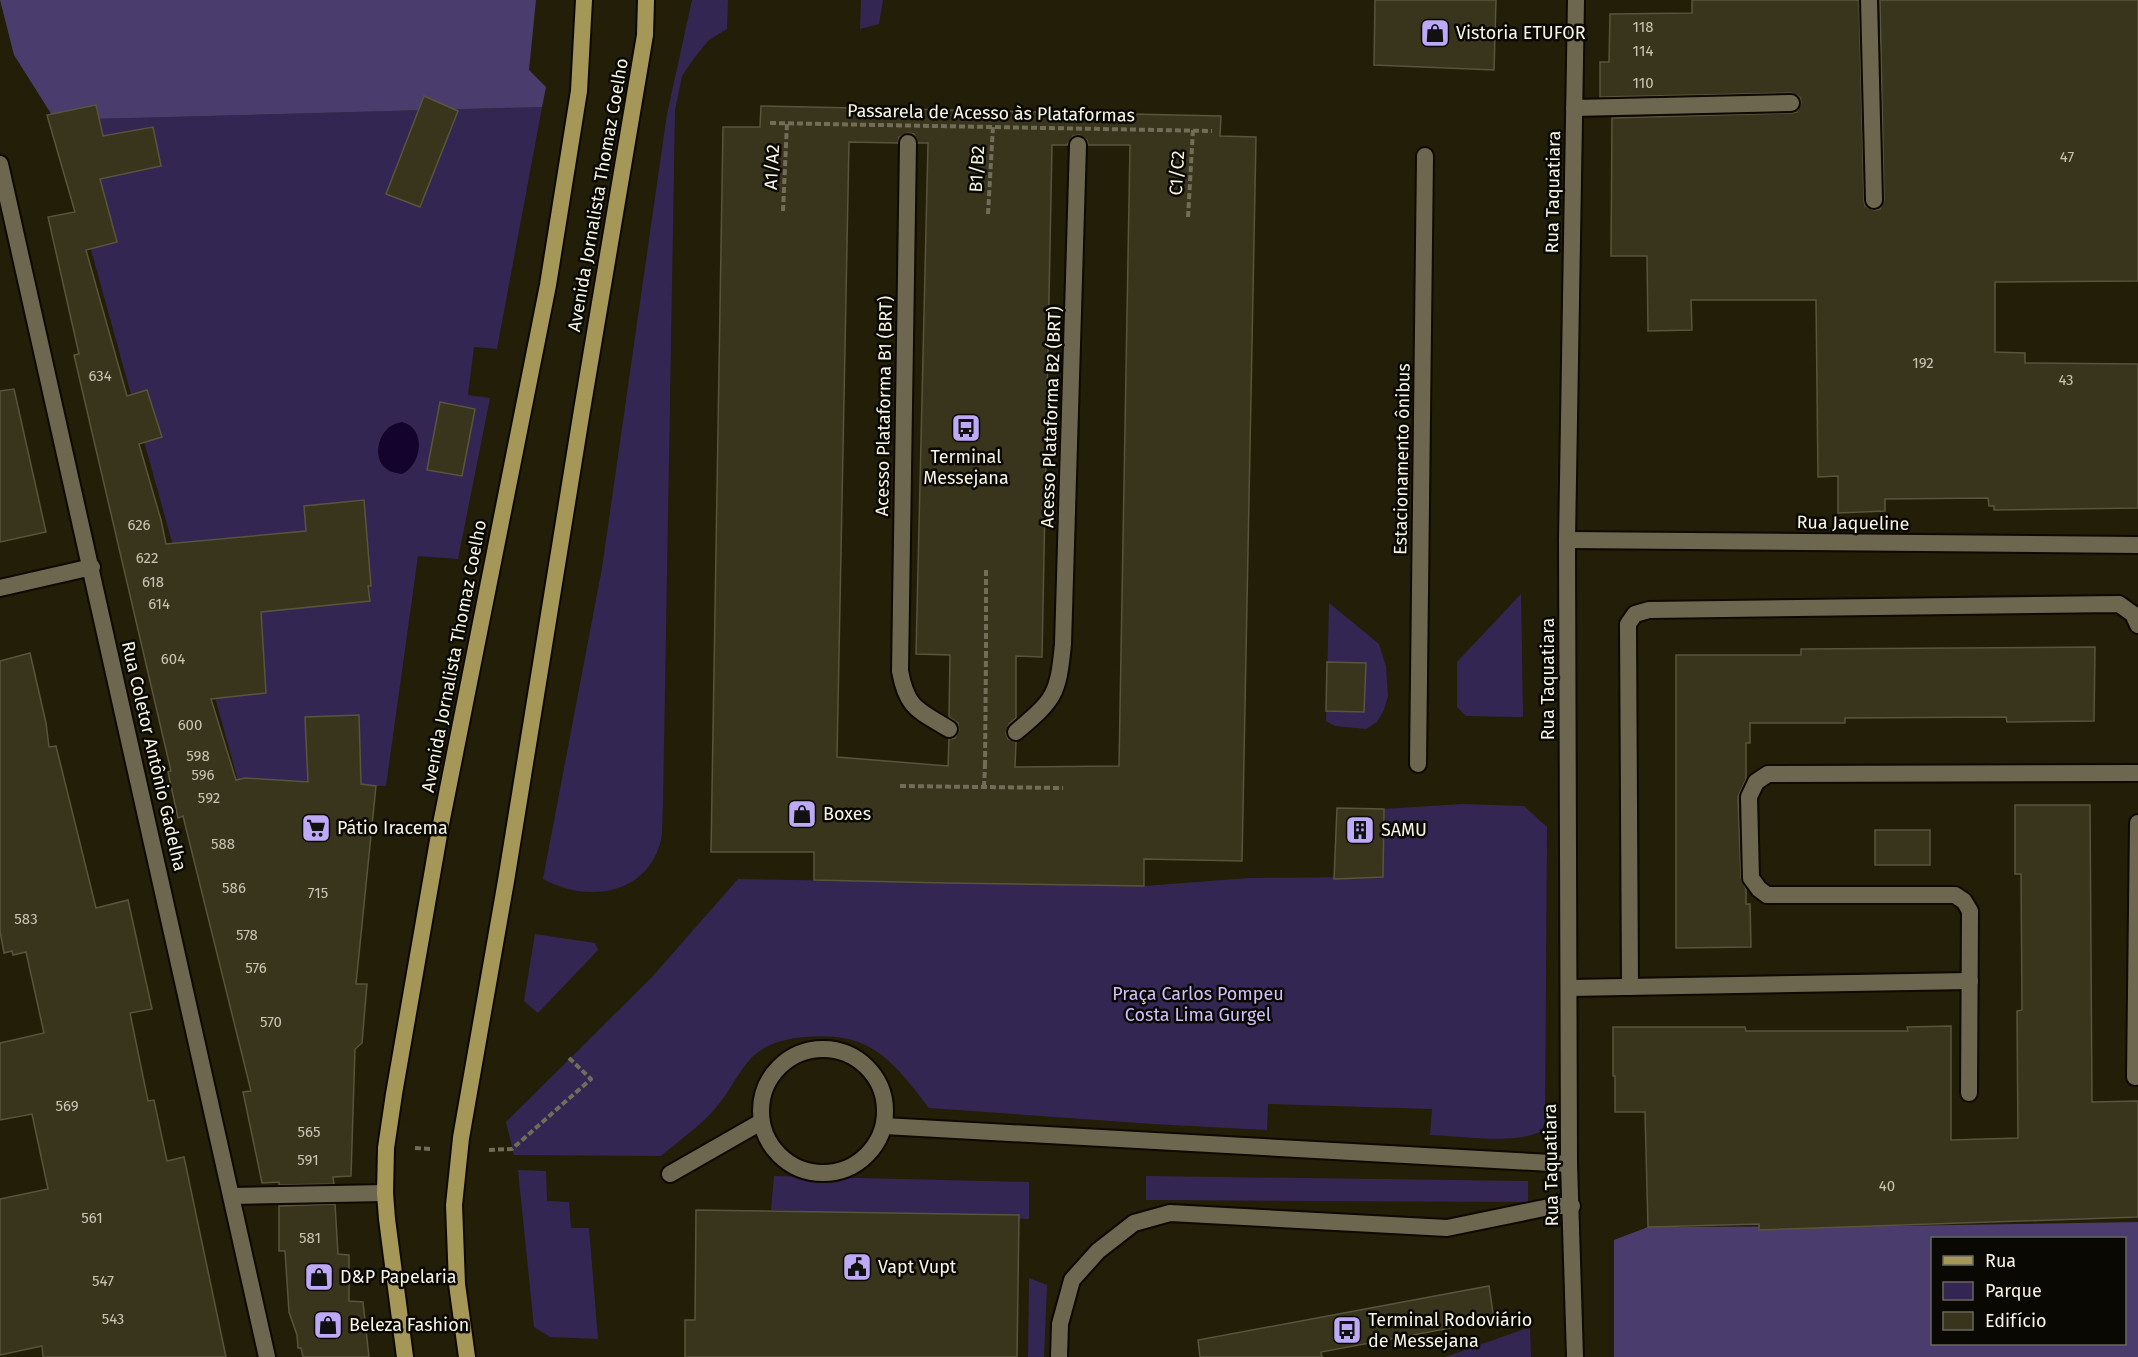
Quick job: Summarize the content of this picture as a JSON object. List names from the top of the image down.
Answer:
{
  "streets": {
    "main road": ["Avenida Jornalista Thomaz Coelho"],
    "street": [
      "Rua Taquatiara",
      "Acesso Plataforma B1 (BRT)",
      "Acesso Plataforma B2 (BRT)",
      "Estacionamento ônibus",
      "Rua Jaqueline",
      "Rua Coletor Antônio Gadelha"
    ],
    "path": [
      "Passarela de Acesso às Plataformas",
      "A1/A2",
      "B1/B2",
      "C1/C2"
    ]
  },
  "crossings": [
    ["Passarela de Acesso às Plataformas", "A1/A2"],
    ["Passarela de Acesso às Plataformas", "B1/B2"],
    ["Passarela de Acesso às Plataformas", "C1/C2"],
    ["Rua Taquatiara", "Rua Jaqueline"]
  ],
  "parks": ["Praça Carlos Pompeu Costa Lima Gurgel"],
  "places": {
    "shop": [
      "Vistoria ETUFOR",
      "Boxes",
      "D&P Papelaria",
      "Beleza Fashion"
    ],
    "bus stop": ["Terminal Messejana", "Terminal Rodoviário de Messejana"],
    "supermarket": ["Pátio Iracema"],
    "building": ["SAMU"],
    "public building": ["Vapt Vupt"]
  },
  "house_numbers": [
    "118",
    "114",
    "110",
    "47",
    "192",
    "634",
    "43",
    "626",
    "622",
    "618",
    "614",
    "604",
    "600",
    "598",
    "596",
    "592",
    "588",
    "586",
    "715",
    "583",
    "578",
    "576",
    "570",
    "569",
    "565",
    "591",
    "40",
    "561",
    "581",
    "547",
    "543"
  ],
  "legend": ["Rua", "Parque", "Edifício"]
}
